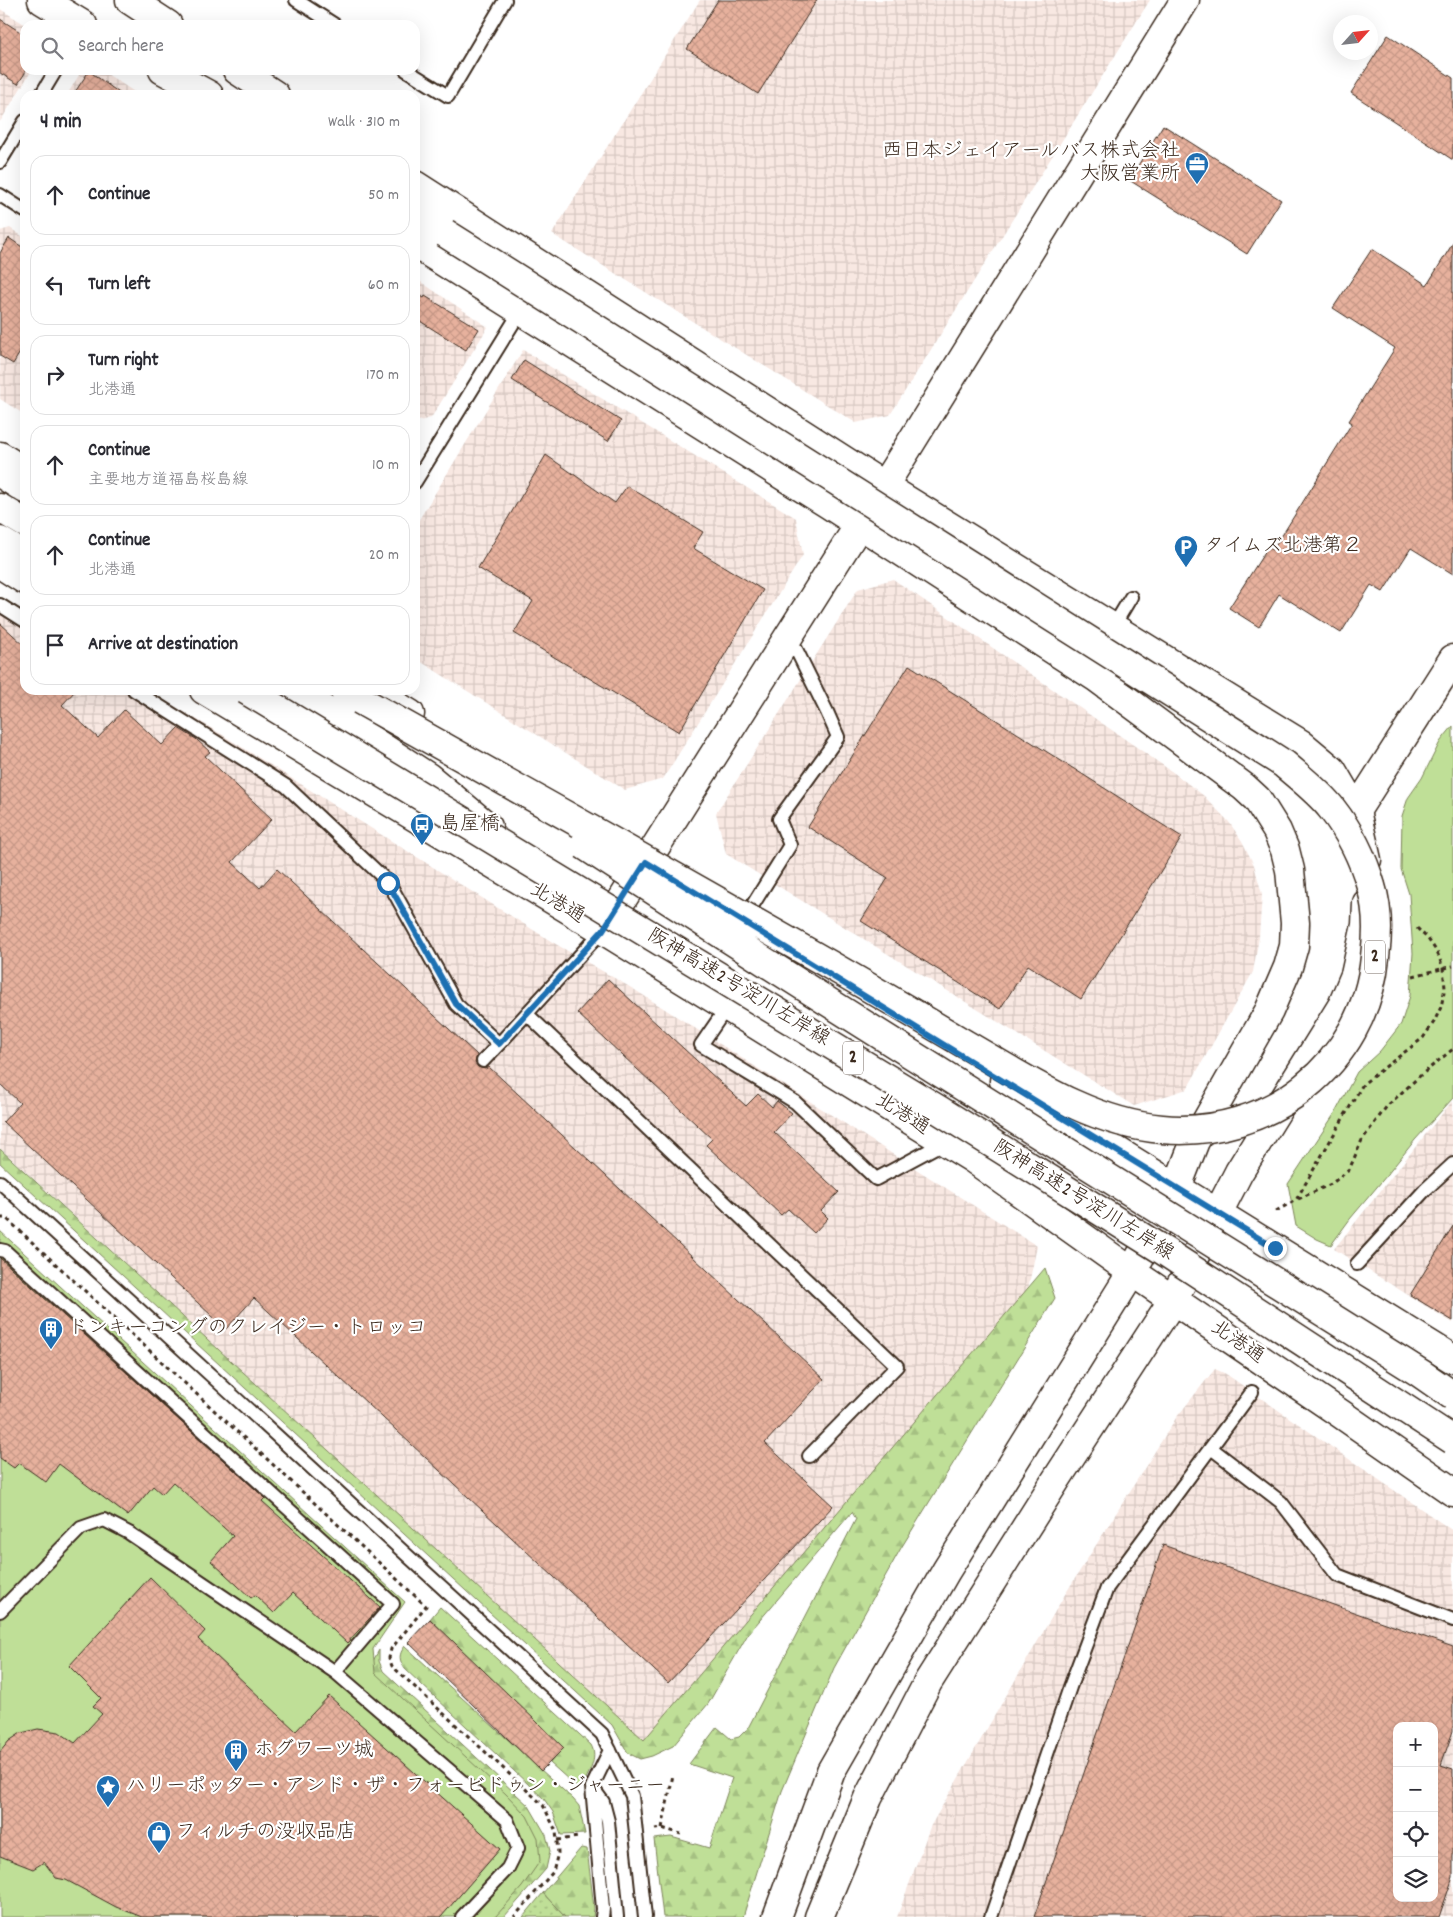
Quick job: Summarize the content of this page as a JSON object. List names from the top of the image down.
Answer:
{
  "streets": {
    "main road": ["北港通", "2", "阪神高速2号淀川左岸線"]
  },
  "places": {
    "office": ["西日本ジェイアールバス株式会社 大阪営業所"],
    "parking": ["タイムズ北港第２"],
    "bus stop": ["島屋橋"],
    "building": ["ドンキーコングのクレイジー・トロッコ", "ホグワーツ城"],
    "place": ["ハリーポッター・アンド・ザ・フォービドゥン・ジャーニー"],
    "shop": ["フィルチの没収品店"]
  },
  "north": "top right",
  "page": {
    "search": "Search here",
    "heading": ["4 min", "Walk · 310 m"],
    "list": [
      ["Continue", "50 m"],
      ["Turn left", "60 m"],
      ["Turn right", "北港通", "170 m"],
      ["Continue", "主要地方道福島桜島線", "10 m"],
      ["Continue", "北港通", "20 m"],
      "Arrive at destination"
    ],
    "map_buttons": ["+", "−"]
  }
}
